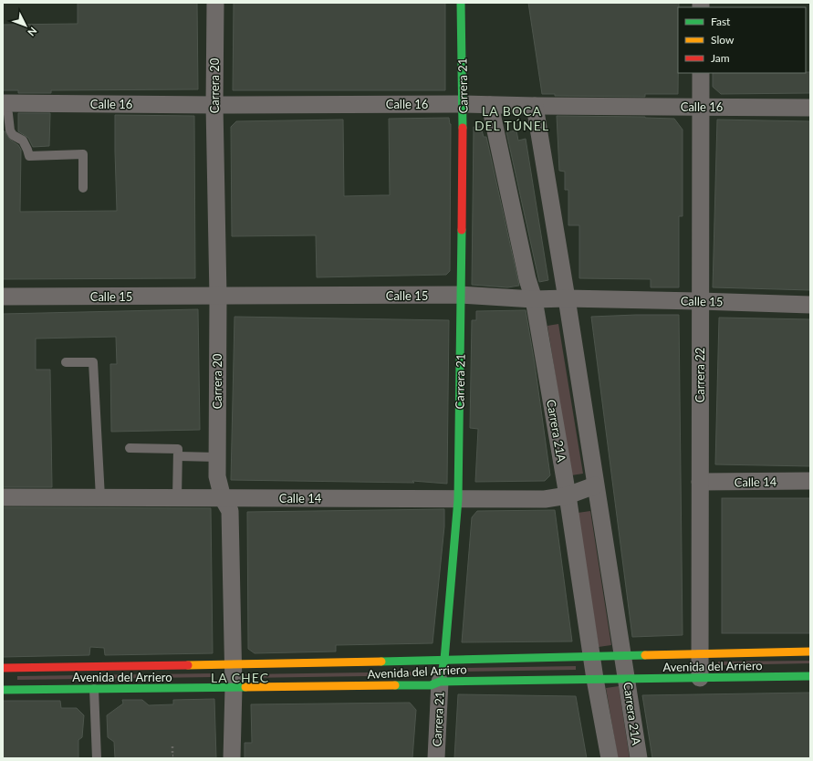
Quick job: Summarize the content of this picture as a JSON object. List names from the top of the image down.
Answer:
{
  "streets": {
    "street": [
      "Carrera 20",
      "Carrera 21",
      "Calle 16",
      "Calle 15",
      "Carrera 22",
      "Carrera 21A",
      "Calle 14",
      "Avenida del Arriero"
    ]
  },
  "crossings": [
    ["Carrera 20", "Calle 16"],
    ["Carrera 20", "Calle 15"],
    ["Carrera 20", "Calle 14"],
    ["Carrera 20", "Avenida del Arriero"],
    ["Carrera 21", "Calle 16"],
    ["Carrera 21", "Calle 15"],
    ["Carrera 21", "Calle 14"],
    ["Carrera 21", "Avenida del Arriero"],
    ["Calle 16", "Carrera 22"],
    ["Calle 16", "Carrera 21A"],
    ["Calle 15", "Carrera 22"],
    ["Calle 15", "Carrera 21A"],
    ["Carrera 22", "Calle 14"],
    ["Carrera 22", "Avenida del Arriero"],
    ["Carrera 21A", "Calle 14"],
    ["Carrera 21A", "Avenida del Arriero"]
  ],
  "districts": ["LA BOCA DEL TÚNEL", "LA CHEC"],
  "legend": ["Fast", "Slow", "Jam"],
  "north": "bottom right"
}
